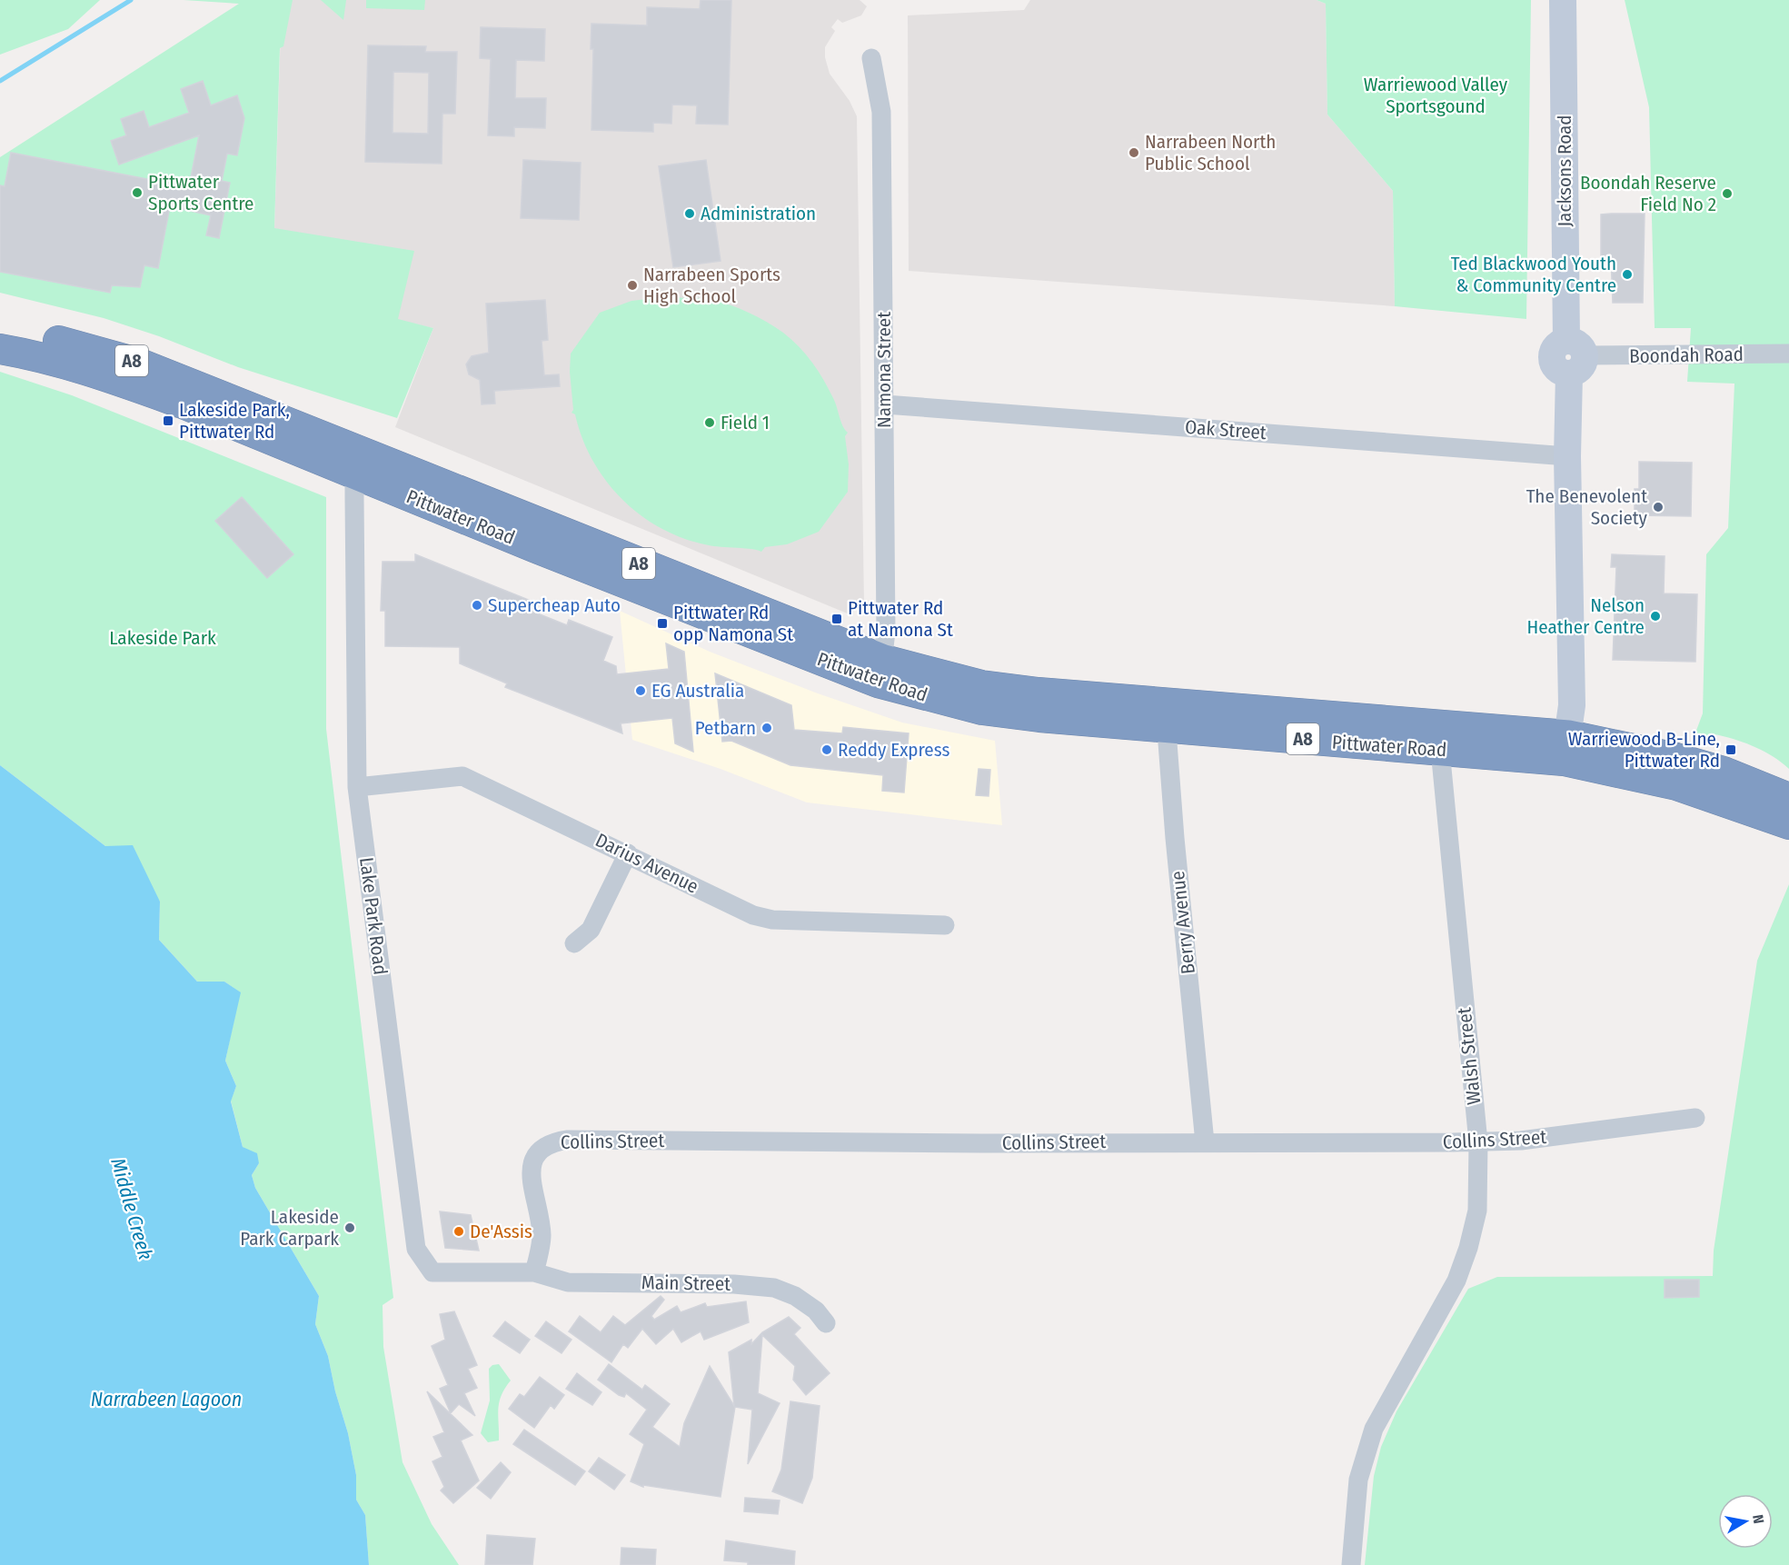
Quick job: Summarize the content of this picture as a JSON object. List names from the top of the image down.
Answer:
{
  "streets": {
    "highway": ["A8", "Pittwater Road"],
    "street": [
      "Jacksons Road",
      "Boondah Road",
      "Namona Street",
      "Oak Street",
      "Darius Avenue",
      "Lake Park Road",
      "Berry Avenue",
      "Walsh Street",
      "Collins Street",
      "Main Street"
    ]
  },
  "crossings": [
    ["Jacksons Road", "Boondah Road"],
    ["Jacksons Road", "Oak Street"],
    ["Jacksons Road", "Pittwater Road"],
    ["Namona Street", "Oak Street"],
    ["Namona Street", "Pittwater Road"],
    ["Pittwater Road", "Lake Park Road"],
    ["Pittwater Road", "Berry Avenue"],
    ["Pittwater Road", "Walsh Street"],
    ["Darius Avenue", "Lake Park Road"],
    ["Lake Park Road", "Collins Street"],
    ["Lake Park Road", "Main Street"],
    ["Berry Avenue", "Collins Street"],
    ["Walsh Street", "Collins Street"],
    ["Collins Street", "Main Street"]
  ],
  "water": ["Middle Creek", "Narrabeen Lagoon"],
  "parks": ["Warriewood Valley Sportsgound", "Lakeside Park"],
  "places": {
    "other": [
      "Narrabeen North Public School",
      "Pittwater Sports Centre",
      "Boondah Reserve Field No 2",
      "Administration",
      "Ted Blackwood Youth & Community Centre",
      "Narrabeen Sports High School",
      "Field 1",
      "The Benevolent Society",
      "Supercheap Auto",
      "Nelson Heather Centre",
      "EG Australia",
      "Petbarn",
      "Reddy Express",
      "Lakeside Park Carpark",
      "De'Assis"
    ],
    "transit": [
      "Lakeside Park, Pittwater Rd",
      "Pittwater Rd at Namona St",
      "Pittwater Rd opp Namona St",
      "Warriewood B-Line, Pittwater Rd"
    ]
  },
  "north": "right"
}
